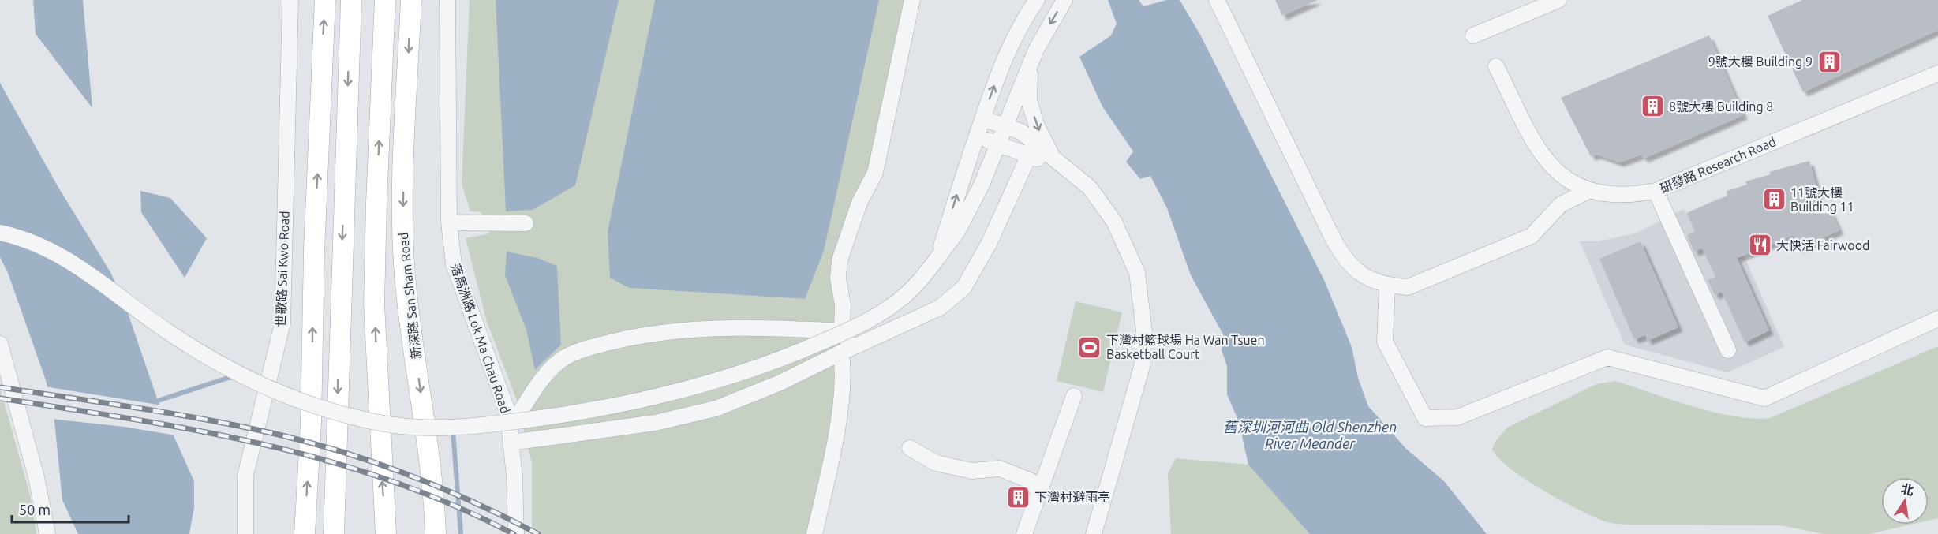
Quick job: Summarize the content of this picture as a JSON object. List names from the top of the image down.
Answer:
{
  "streets": {
    "main road": ["新深路 San Sham Road"],
    "street": ["研發路 Research Road", "世歌路 Sai Kwo Road", "落馬洲路 Lok Ma Chau Road"]
  },
  "water": ["舊深圳河河曲 Old Shenzhen River Meander"],
  "places": {
    "building": [
      "9號大樓 Building 9",
      "8號大樓 Building 8",
      "11號大樓 Building 11",
      "下灣村避雨亭"
    ],
    "restaurant": ["大快活 Fairwood"],
    "sports": ["下灣村籃球場 Ha Wan Tsuen Basketball Court"]
  },
  "scale_bar": "50 m",
  "north": "top"
}
